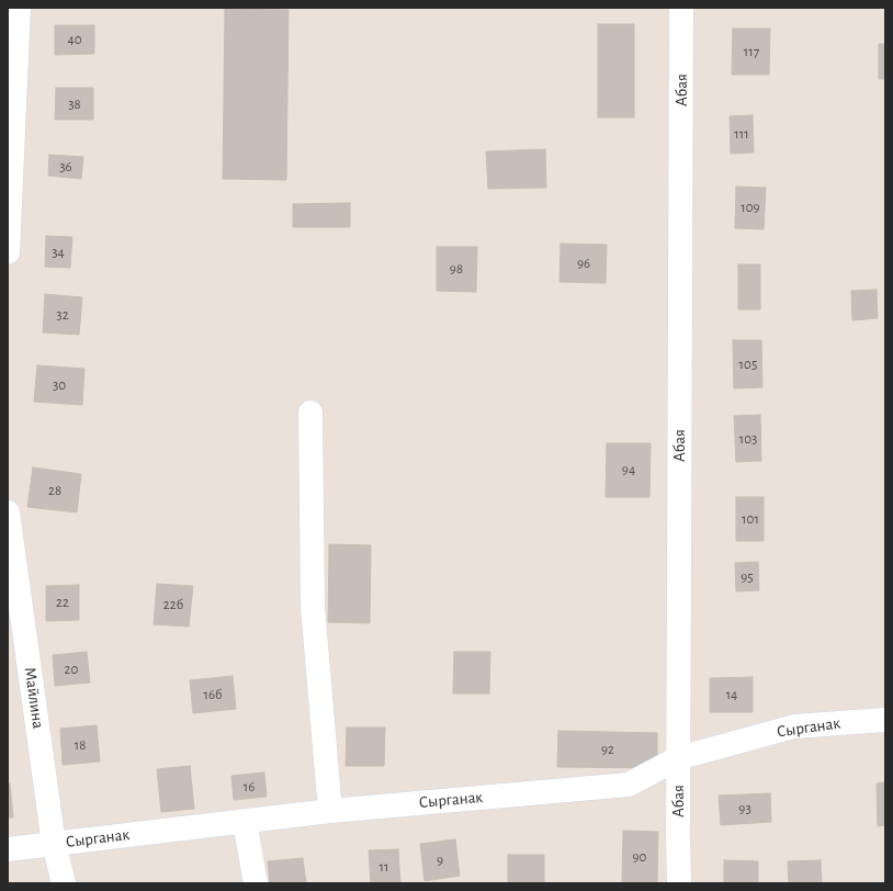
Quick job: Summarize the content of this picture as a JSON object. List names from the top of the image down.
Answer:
{
  "streets": {
    "street": ["Абая", "Майлина", "Сырганак"]
  },
  "crossings": [
    ["Абая", "Сырганак"],
    ["Майлина", "Сырганак"]
  ],
  "house_numbers": [
    "40",
    "117",
    "38",
    "111",
    "36",
    "109",
    "34",
    "96",
    "98",
    "32",
    "105",
    "30",
    "103",
    "94",
    "28",
    "101",
    "95",
    "22",
    "22б",
    "20",
    "16б",
    "14",
    "18",
    "92",
    "16",
    "93",
    "90",
    "9",
    "11"
  ]
}
